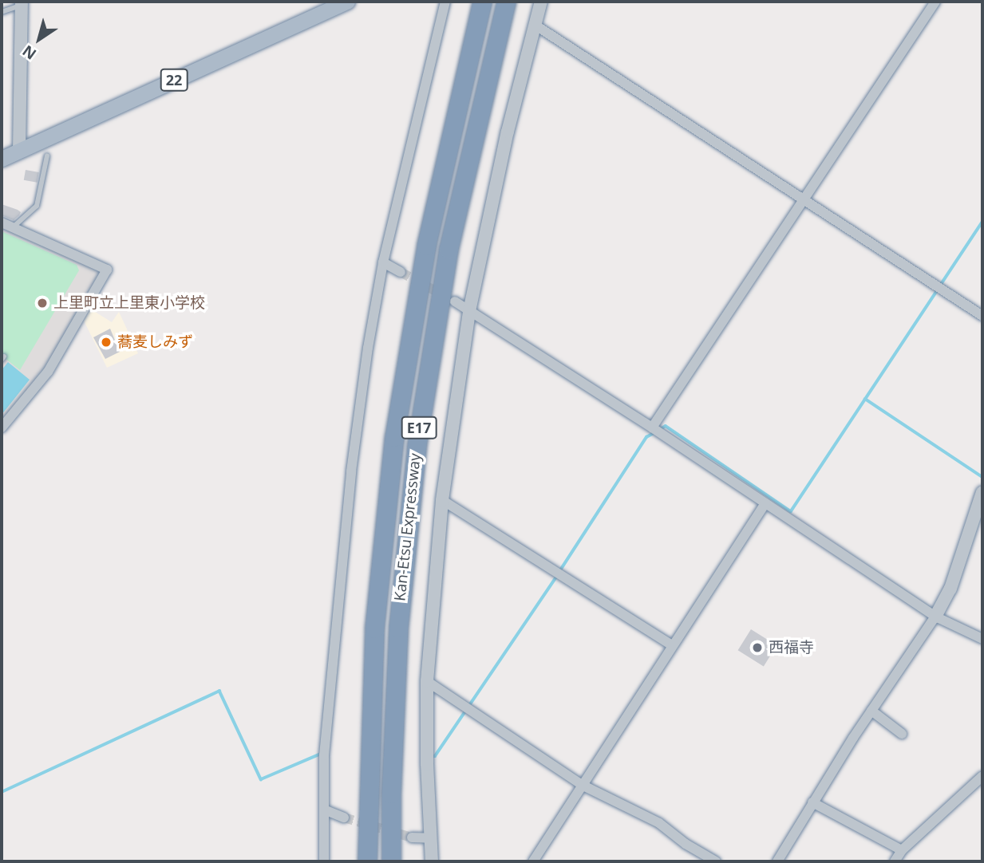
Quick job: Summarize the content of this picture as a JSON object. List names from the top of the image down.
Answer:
{
  "streets": {
    "highway": ["E17", "Kan-Etsu Expressway"],
    "main road": ["22"]
  },
  "places": ["上里町立上里東小学校", "蕎麦しみず", "西福寺"],
  "north": "bottom left"
}
